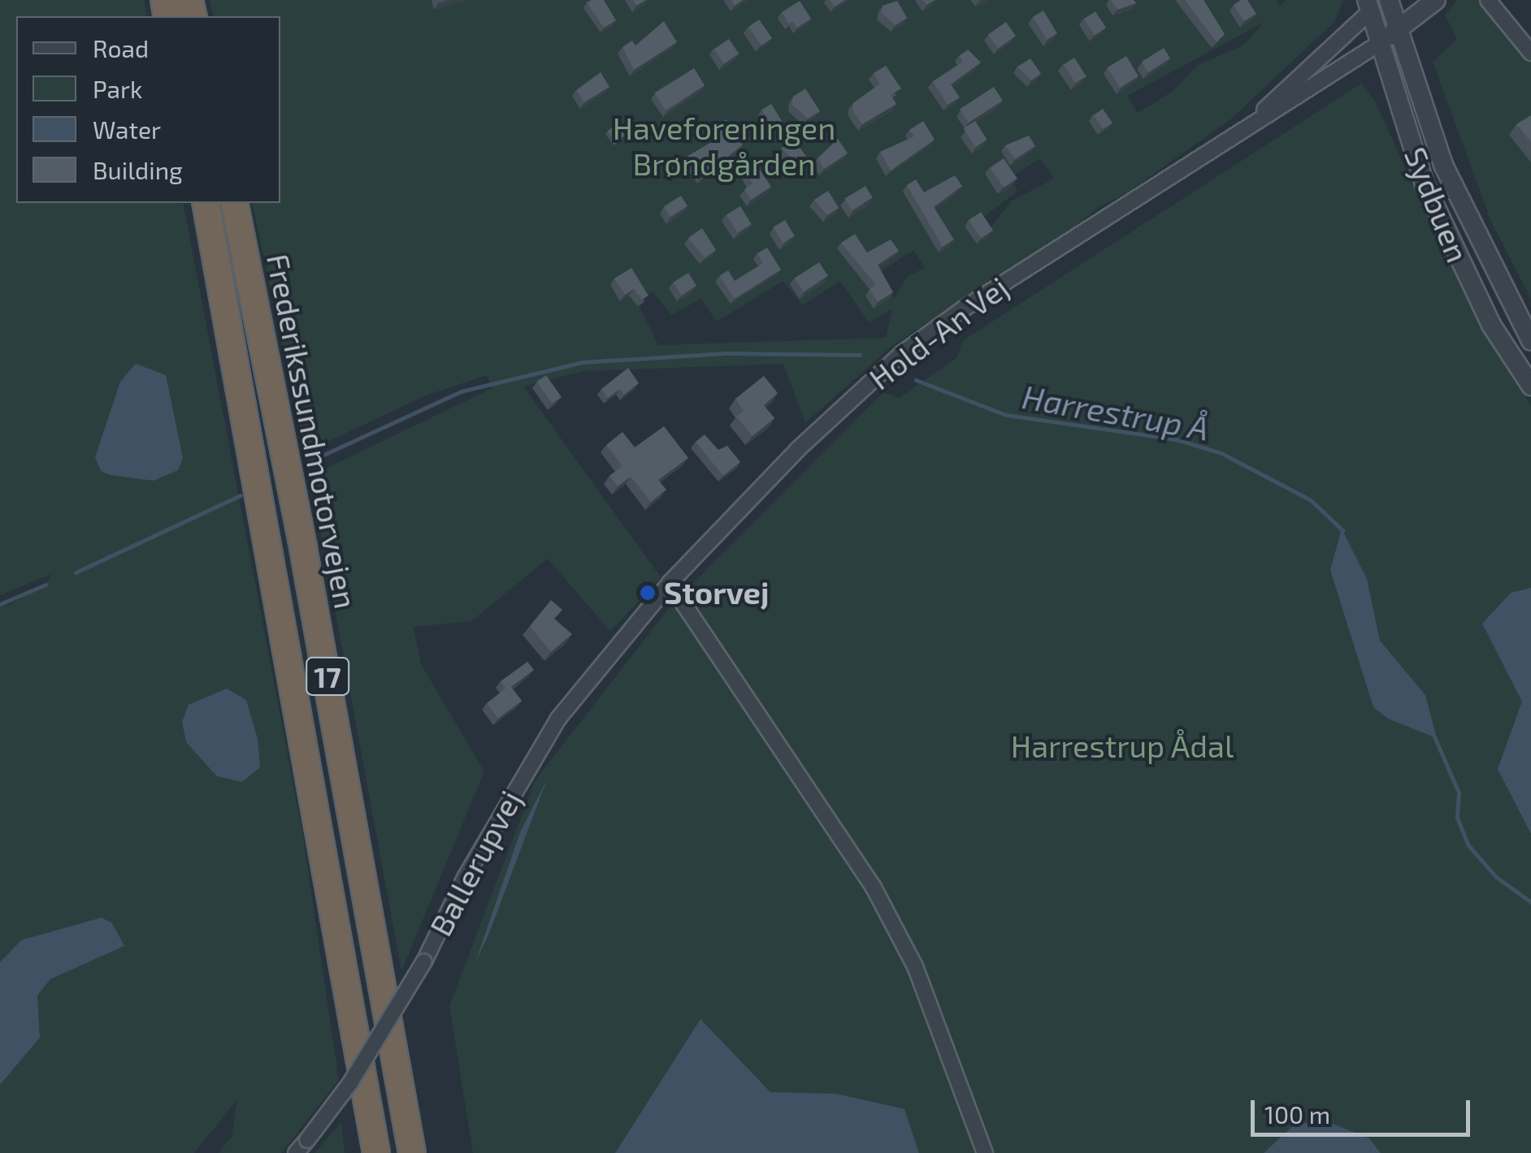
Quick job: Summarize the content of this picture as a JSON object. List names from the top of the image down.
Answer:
{
  "streets": {
    "highway": ["Frederikssundmotorvejen", "17"],
    "street": ["Sydbuen", "Hold-An Vej", "Ballerupvej"]
  },
  "crossings": [
    ["Sydbuen", "Hold-An Vej"],
    ["Hold-An Vej", "Ballerupvej"]
  ],
  "water": ["Harrestrup Å"],
  "parks": ["Haveforeningen Brøndgården", "Harrestrup Ådal"],
  "places": ["Storvej"],
  "legend": [
    "Road",
    "Park",
    "Water",
    "Building"
  ],
  "scale_bar": "100 m"
}
